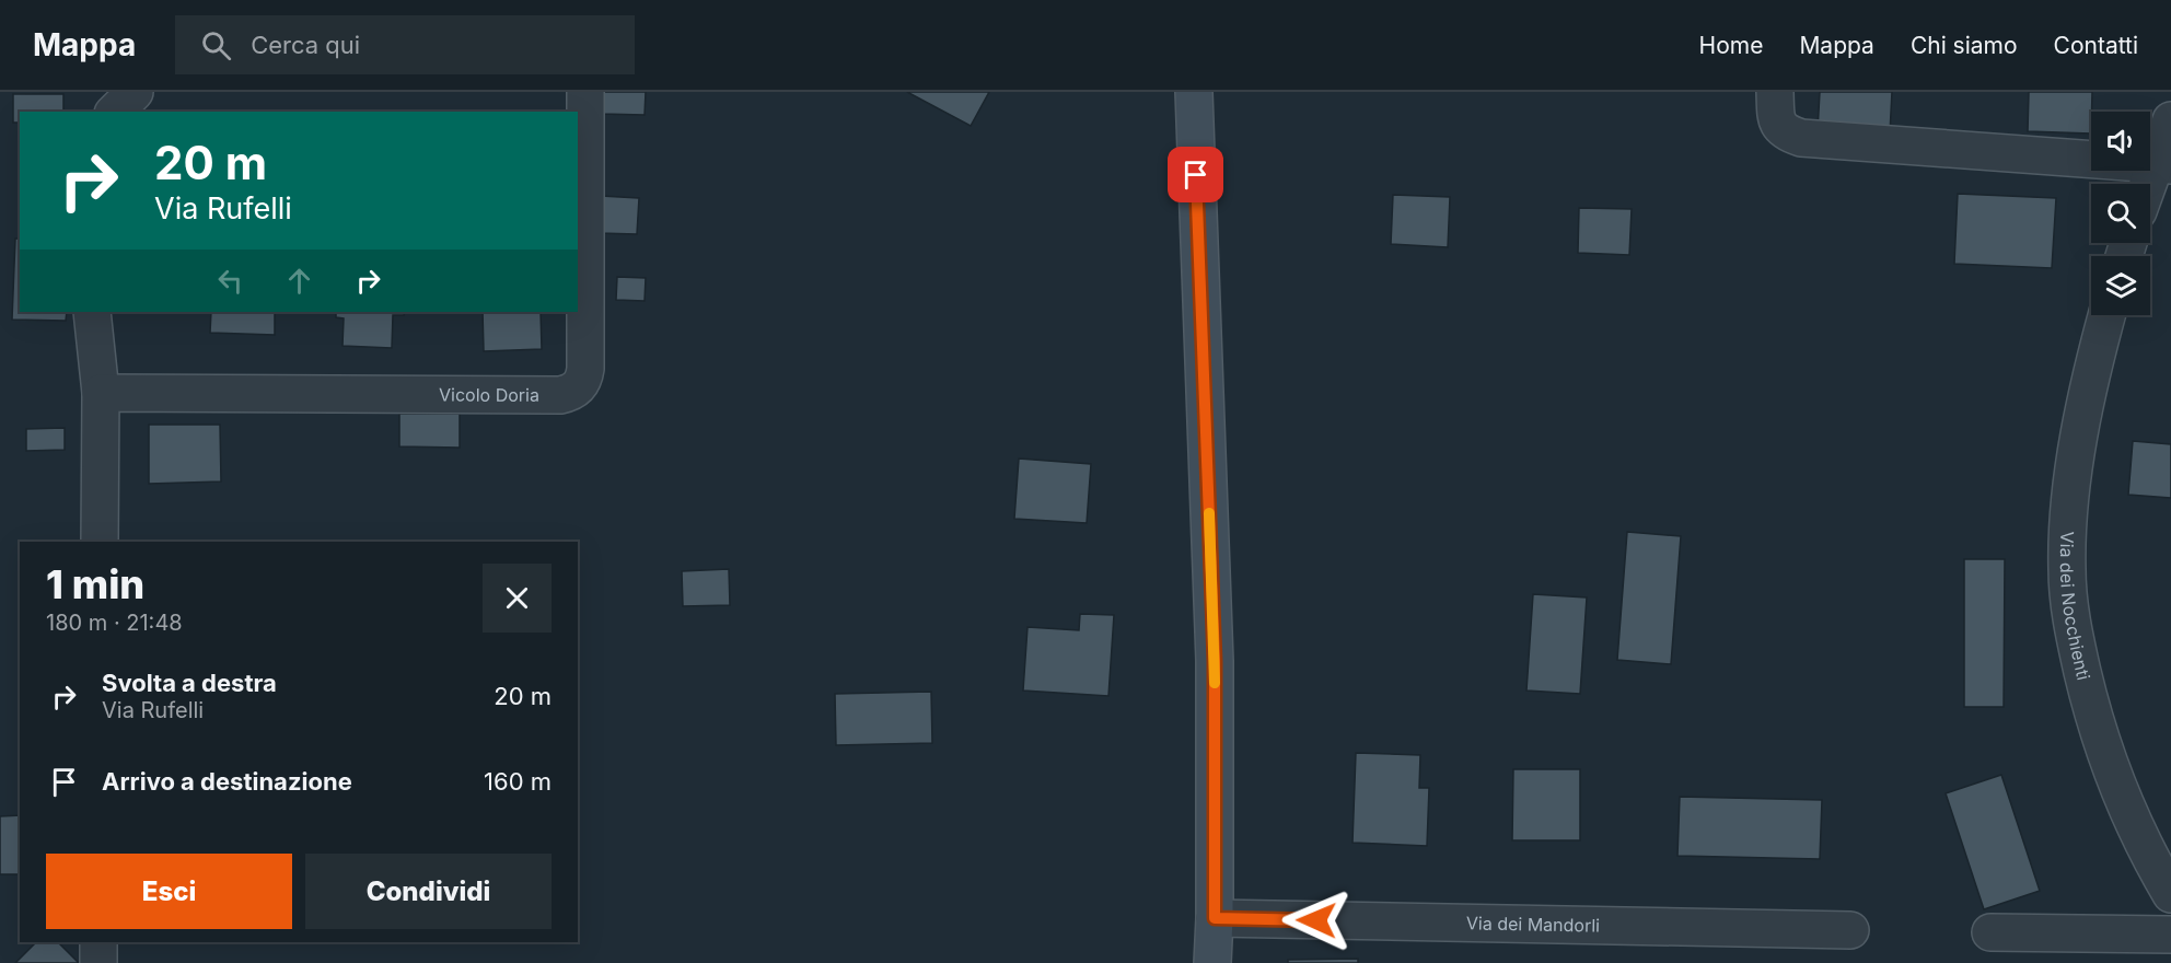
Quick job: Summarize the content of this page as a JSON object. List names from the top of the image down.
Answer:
{
  "streets": {
    "street": ["Vicolo Doria", "Via dei Nocchienti", "Via dei Mandorli"]
  },
  "page": {
    "header": "Mappa",
    "search": "Cerca qui",
    "nav": [
      "Home",
      "Mappa",
      "Chi siamo",
      "Contatti"
    ],
    "turn": ["20 m", "Via Rufelli"],
    "heading": ["1 min", "180 m · 21:48"],
    "list": [
      {
        "name": "Svolta a destra",
        "note": "Via Rufelli",
        "value": "20 m"
      },
      {
        "name": "Arrivo a destinazione",
        "value": "160 m"
      }
    ],
    "buttons": ["Esci", "Condividi"]
  }
}
